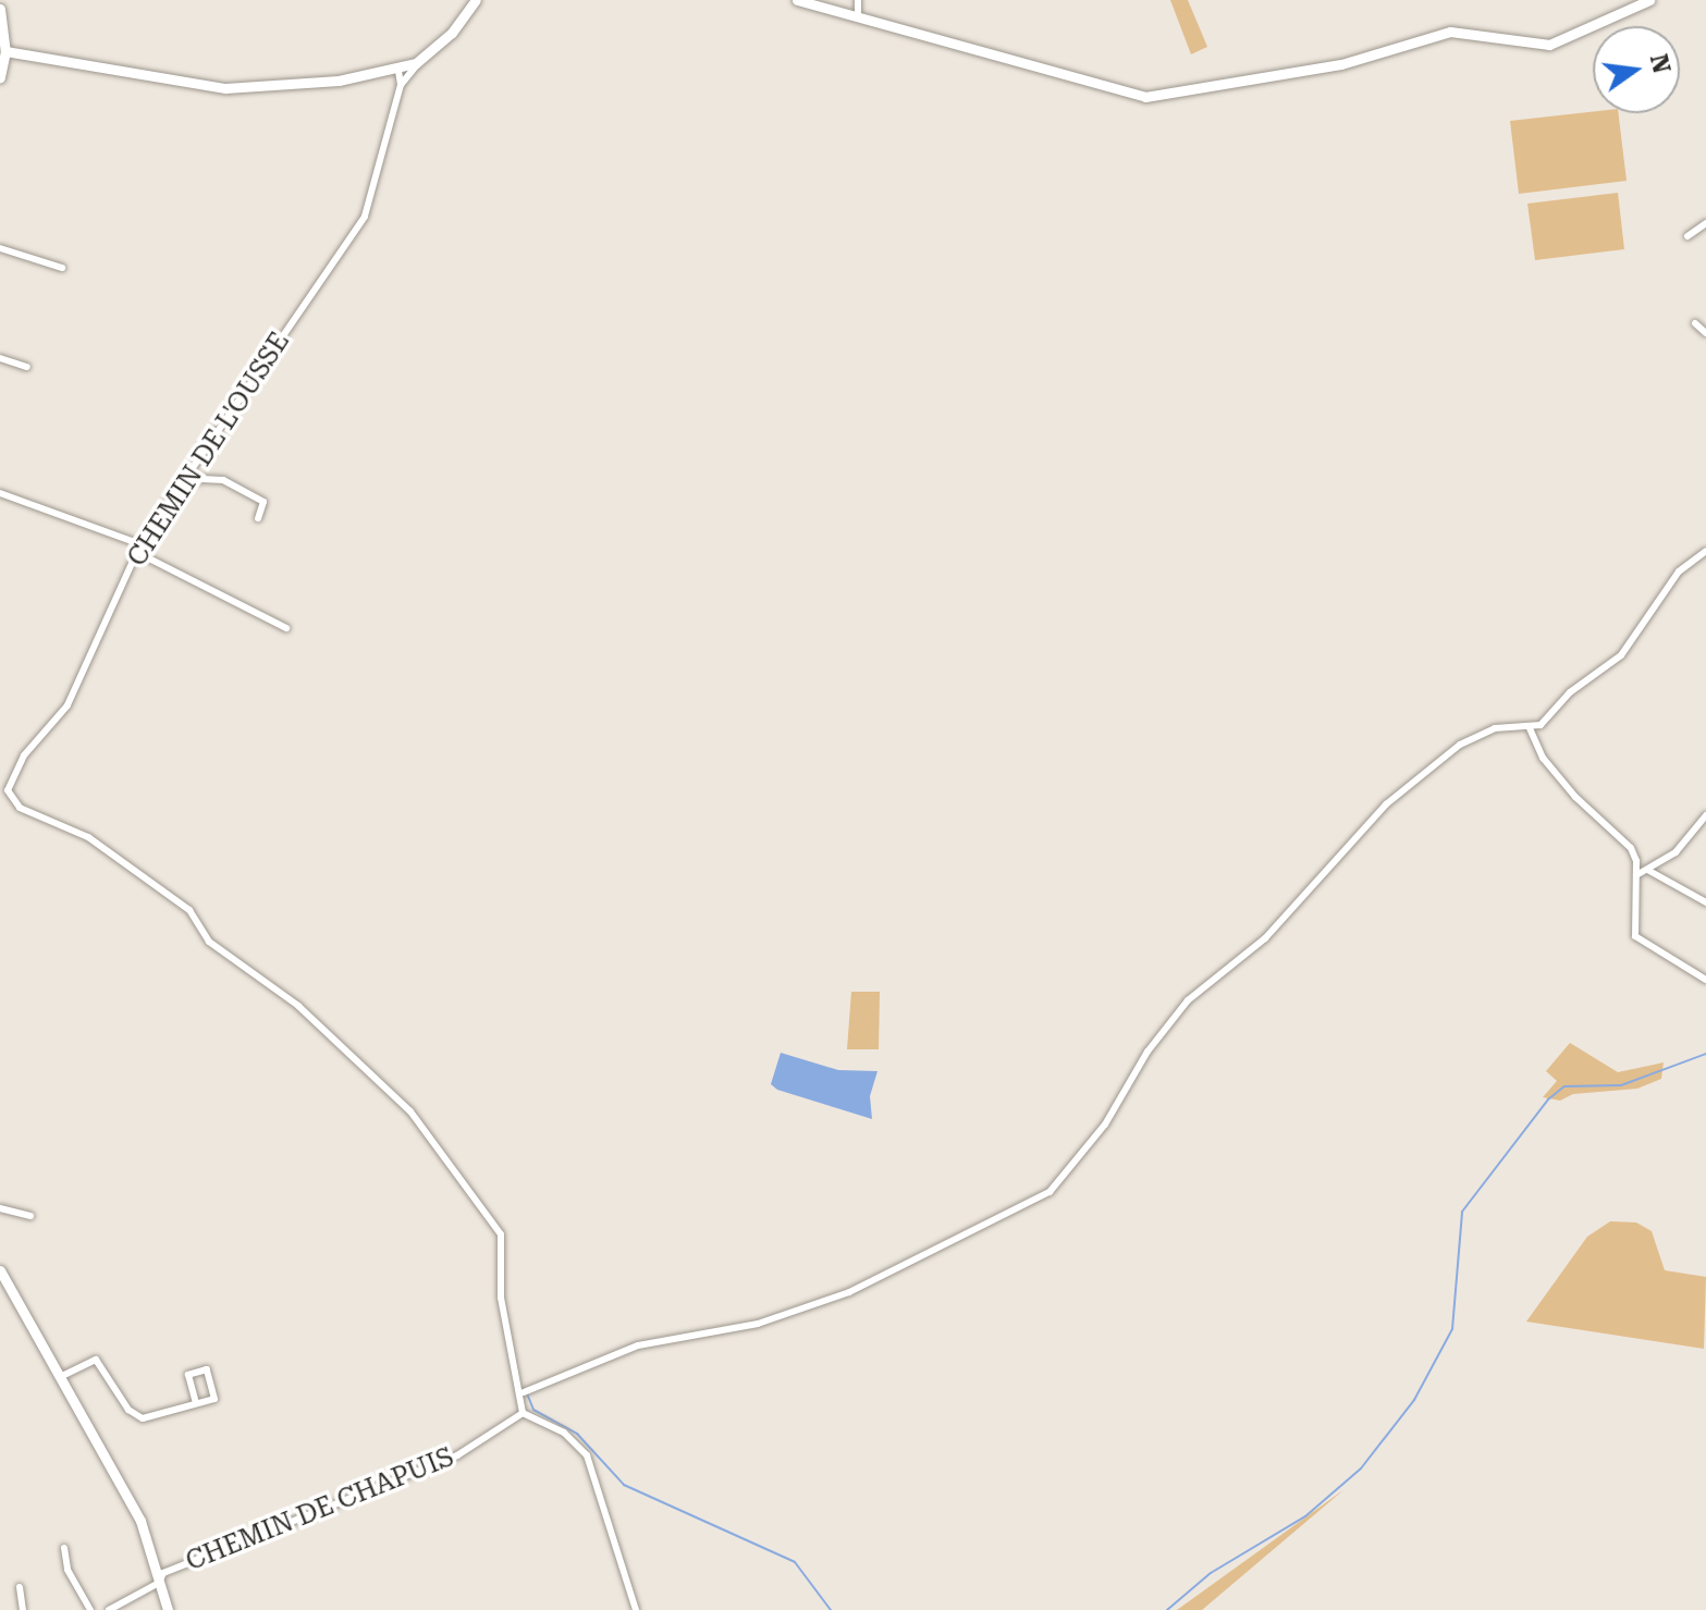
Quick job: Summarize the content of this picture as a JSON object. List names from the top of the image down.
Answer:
{
  "streets": {
    "street": ["CHEMIN DE L'OUSSE", "CHEMIN DE CHAPUIS"]
  },
  "crossings": [
    ["CHEMIN DE L'OUSSE", "CHEMIN DE CHAPUIS"]
  ],
  "north": "right"
}
